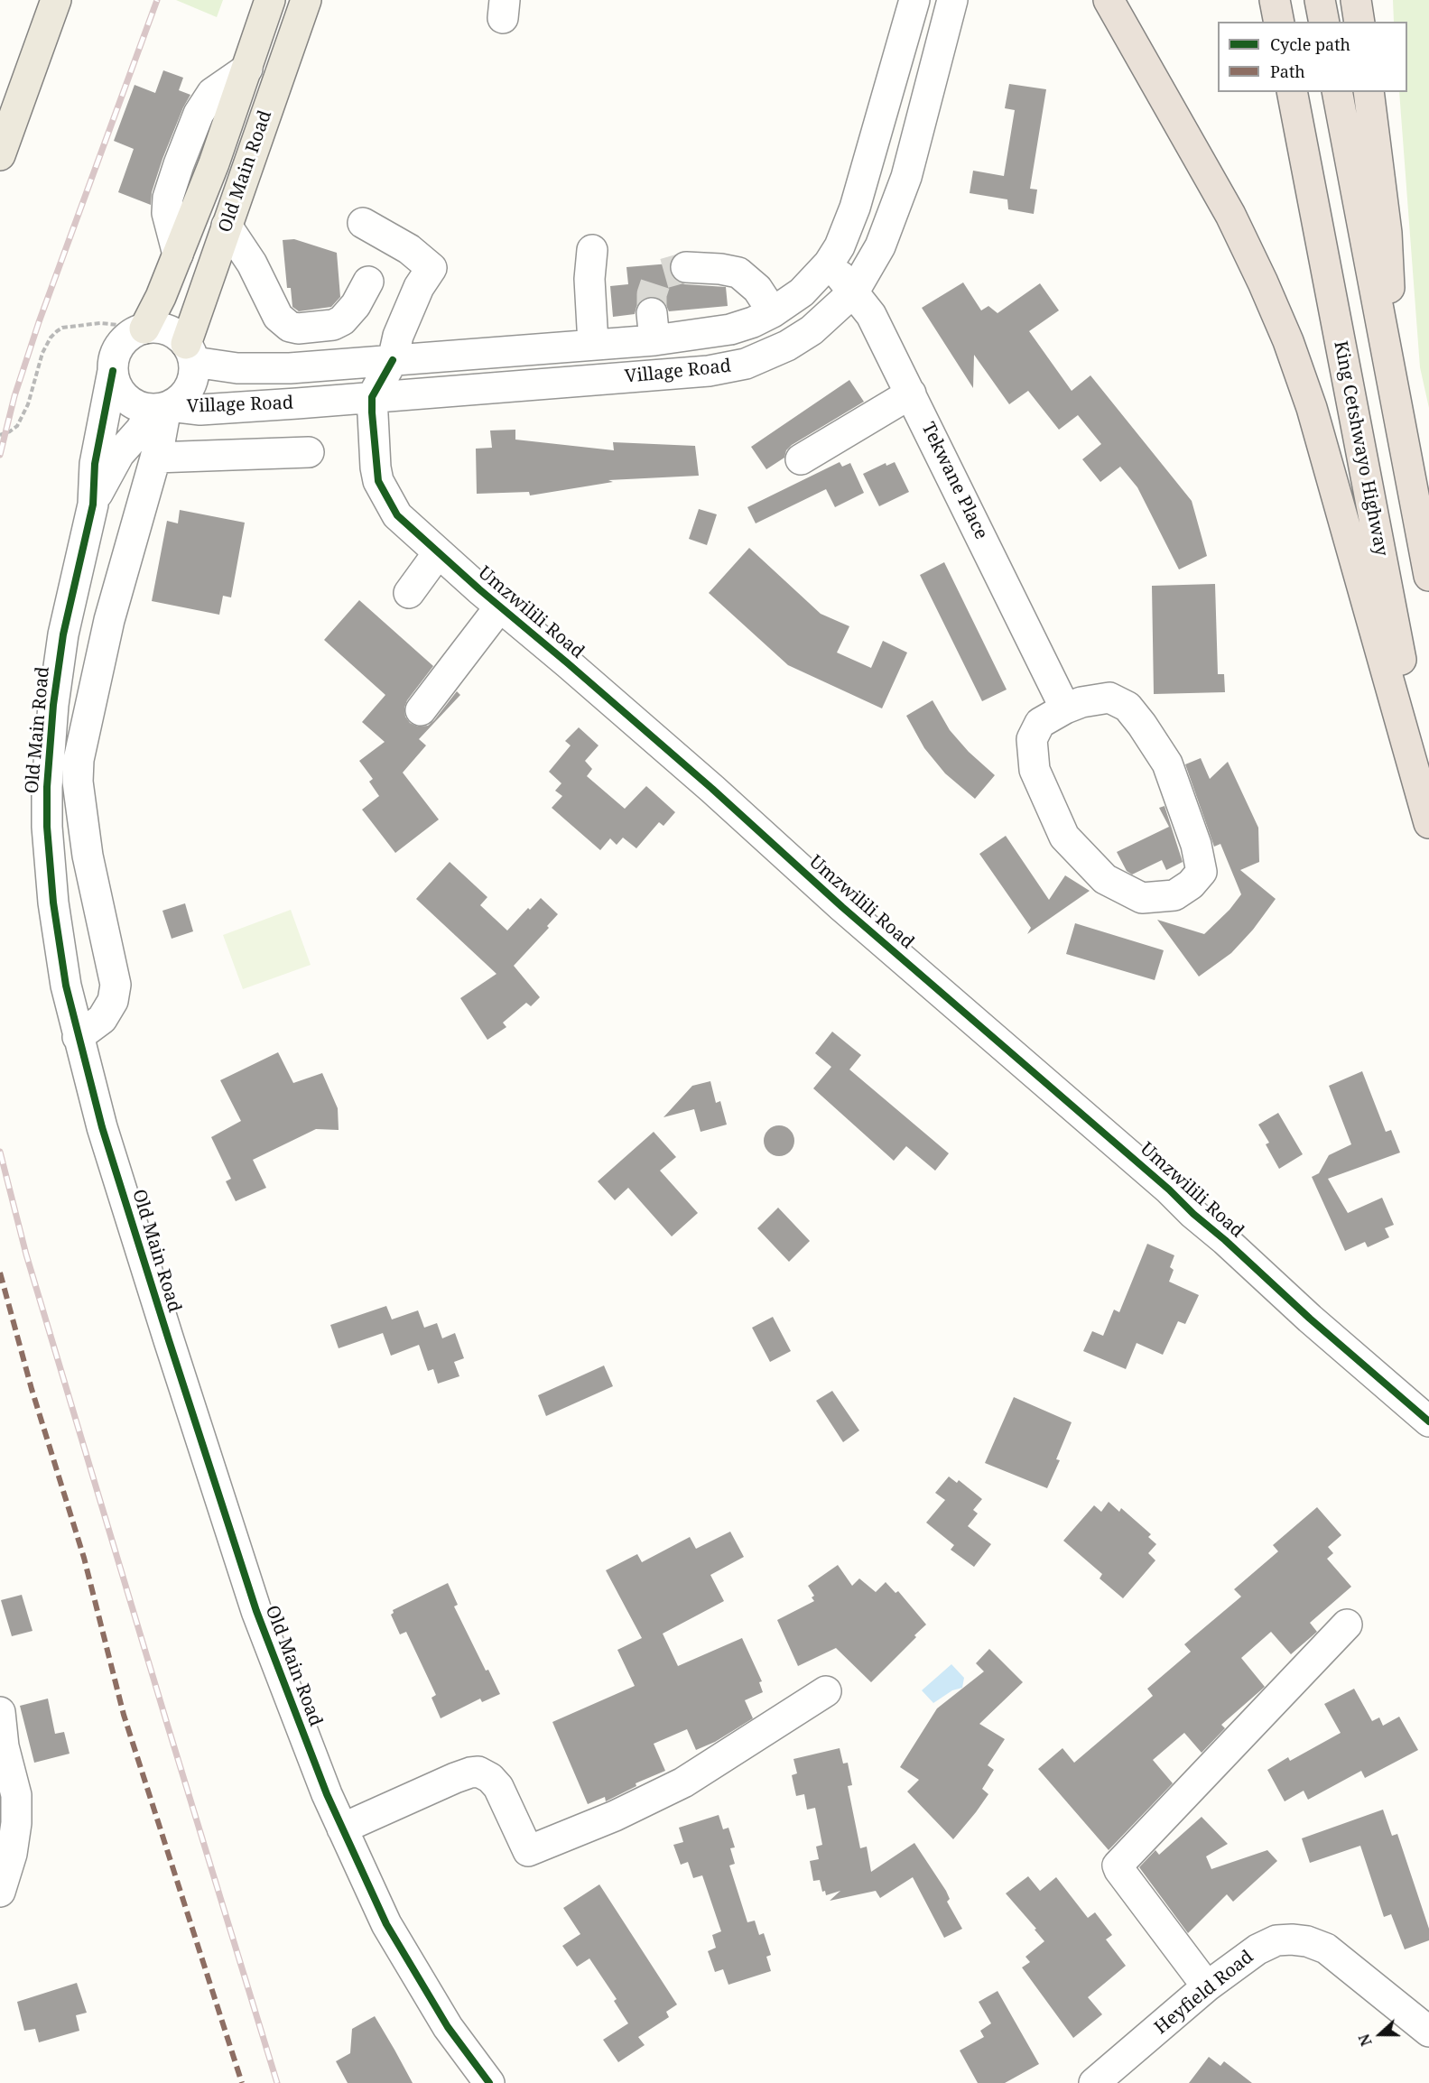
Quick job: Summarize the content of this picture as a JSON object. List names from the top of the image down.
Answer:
{
  "streets": {
    "highway": ["King Cetshwayo Highway"],
    "main road": ["Old Main Road"],
    "street": [
      "Village Road",
      "Tekwane Place",
      "Umzwilili Road",
      "Heyfield Road"
    ]
  },
  "crossings": [
    ["Old Main Road", "Village Road"],
    ["Village Road", "Tekwane Place"],
    ["Village Road", "Umzwilili Road"]
  ],
  "legend": ["Cycle path", "Path"],
  "north": "left"
}
